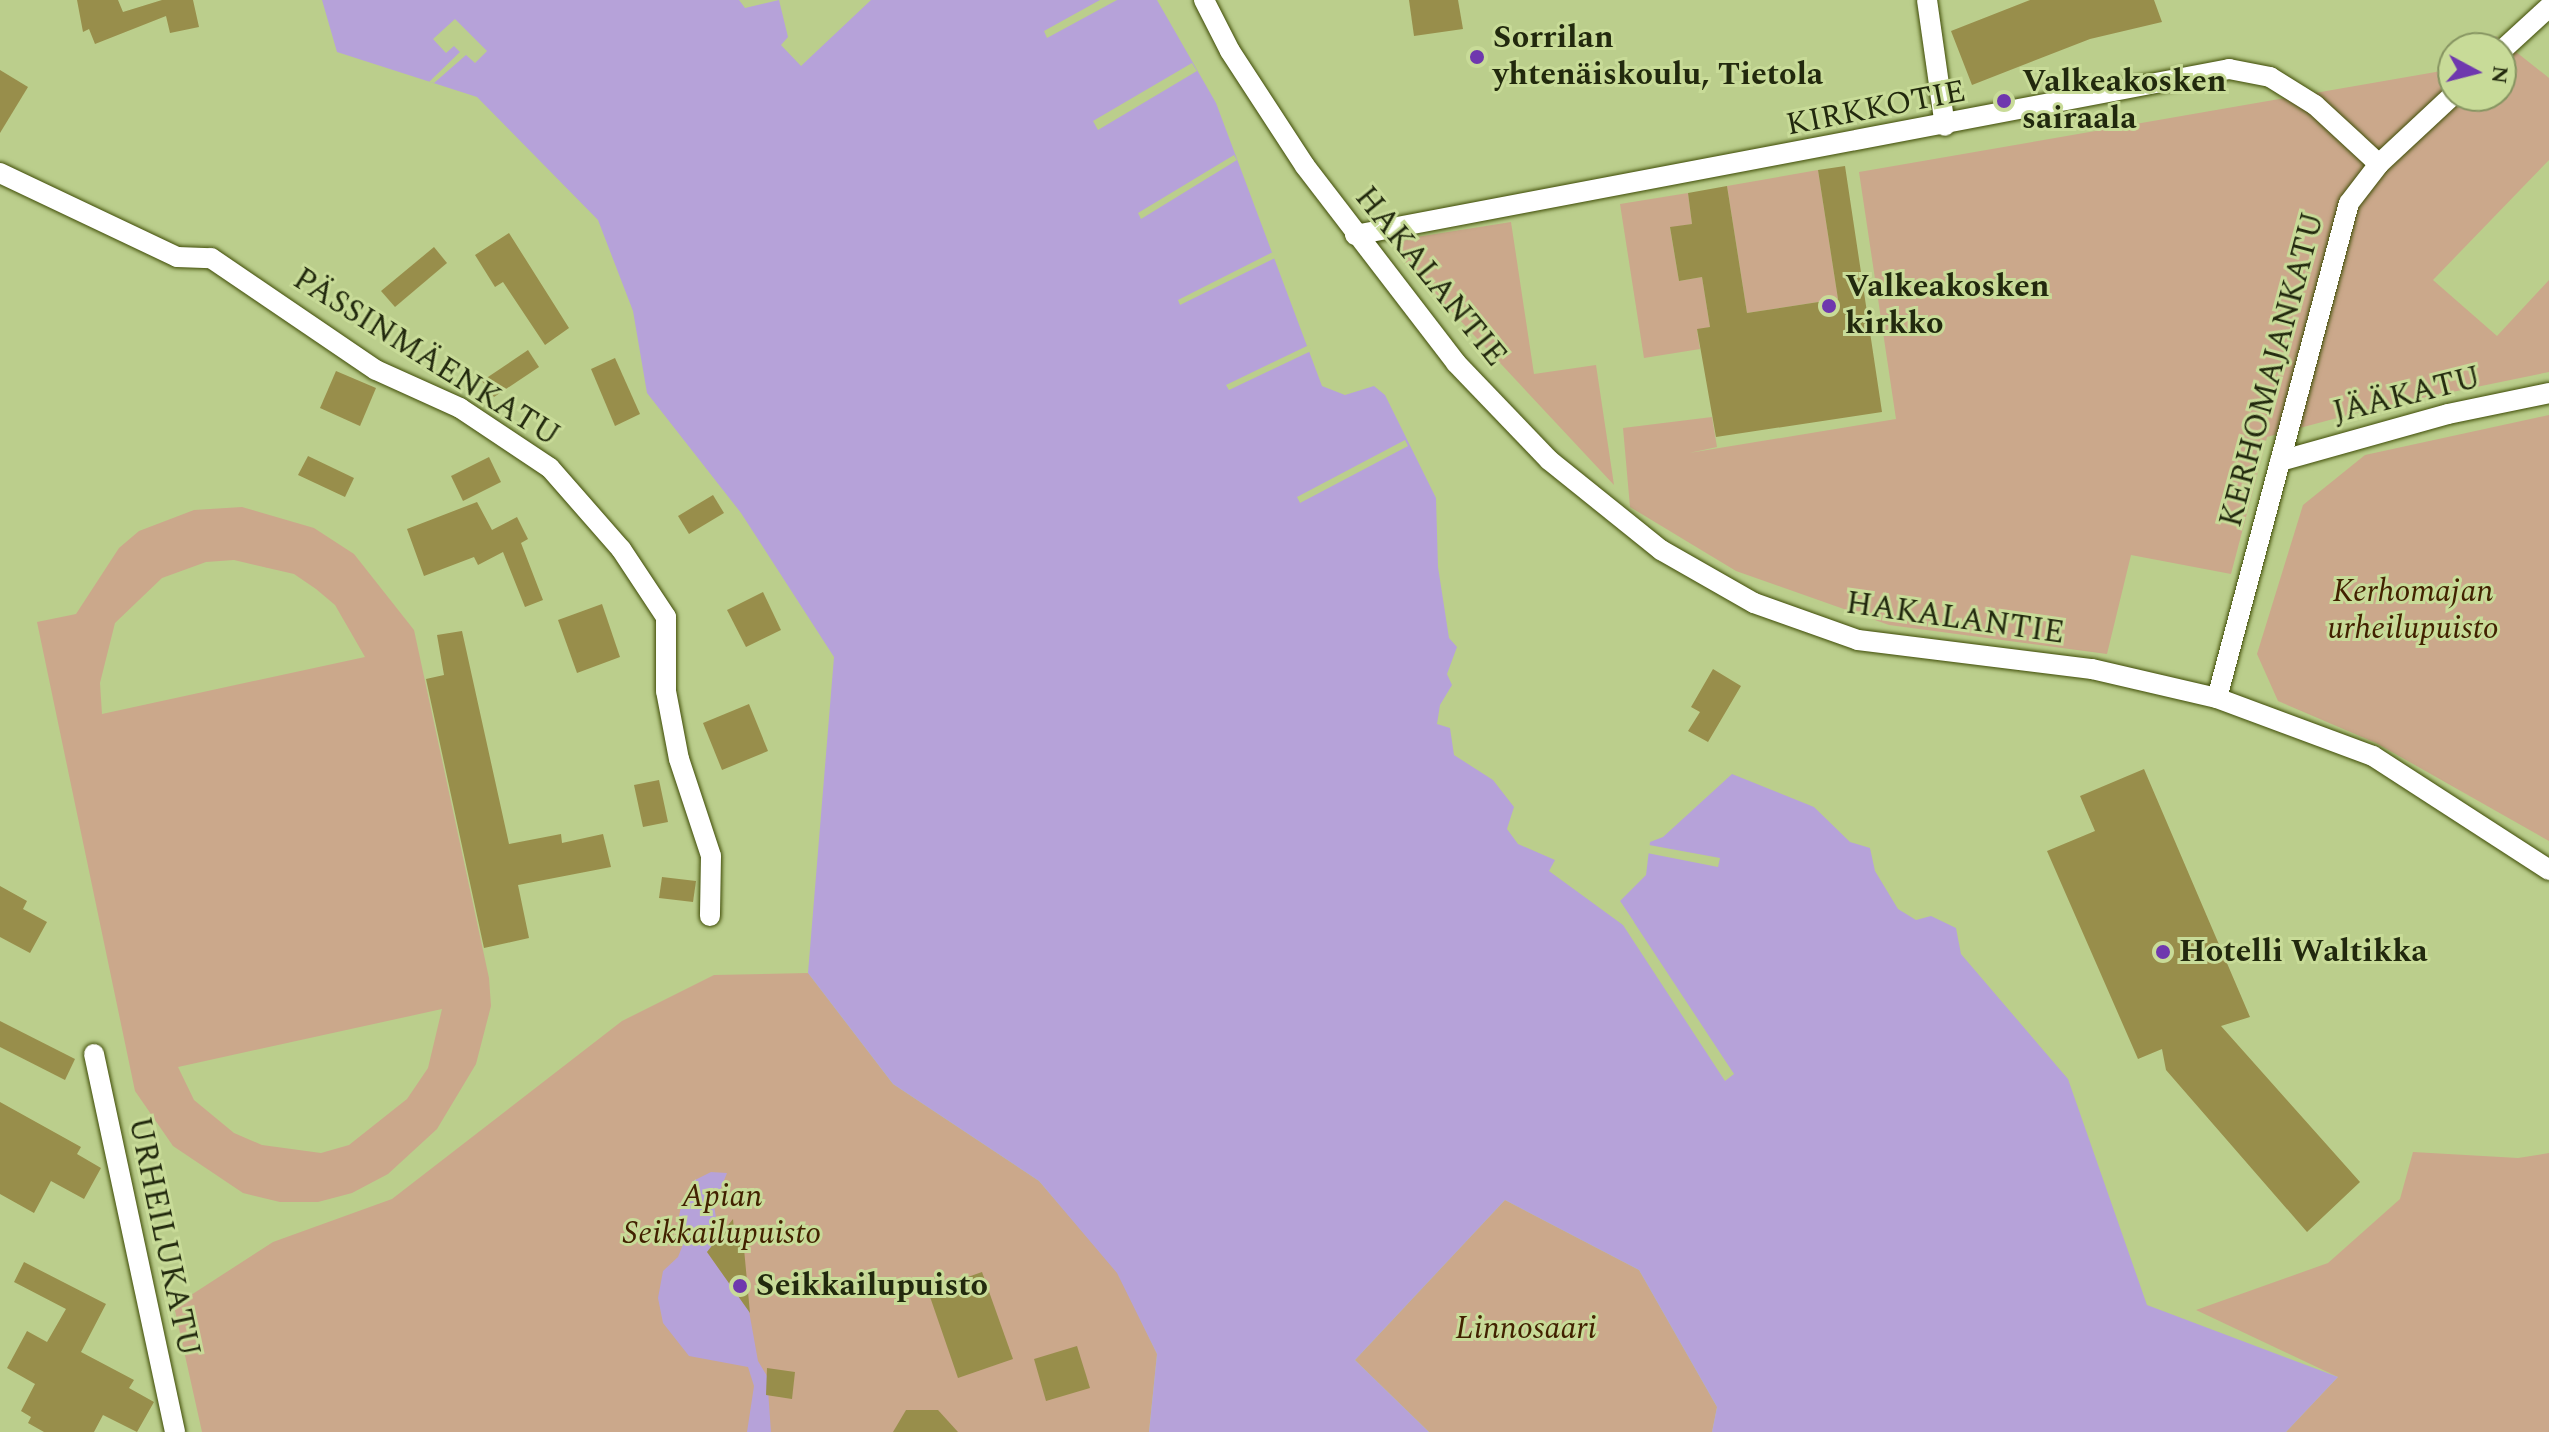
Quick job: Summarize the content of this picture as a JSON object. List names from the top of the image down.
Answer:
{
  "streets": {
    "street": [
      "KIRKKOTIE",
      "HAKALANTIE",
      "PÄSSINMÄENKATU",
      "KERHOMAJANKATU",
      "JÄÄKATU",
      "URHEILUKATU"
    ]
  },
  "crossings": [
    ["KIRKKOTIE", "HAKALANTIE"],
    ["KIRKKOTIE", "KERHOMAJANKATU"],
    ["HAKALANTIE", "KERHOMAJANKATU"],
    ["KERHOMAJANKATU", "JÄÄKATU"]
  ],
  "parks": ["Kerhomajan urheilupuisto", "Apian Seikkailupuisto", "Linnosaari"],
  "places": [
    "Sorrilan yhtenäiskoulu, Tietola",
    "Valkeakosken sairaala",
    "Valkeakosken kirkko",
    "Hotelli Waltikka",
    "Seikkailupuisto"
  ],
  "north": "right"
}
